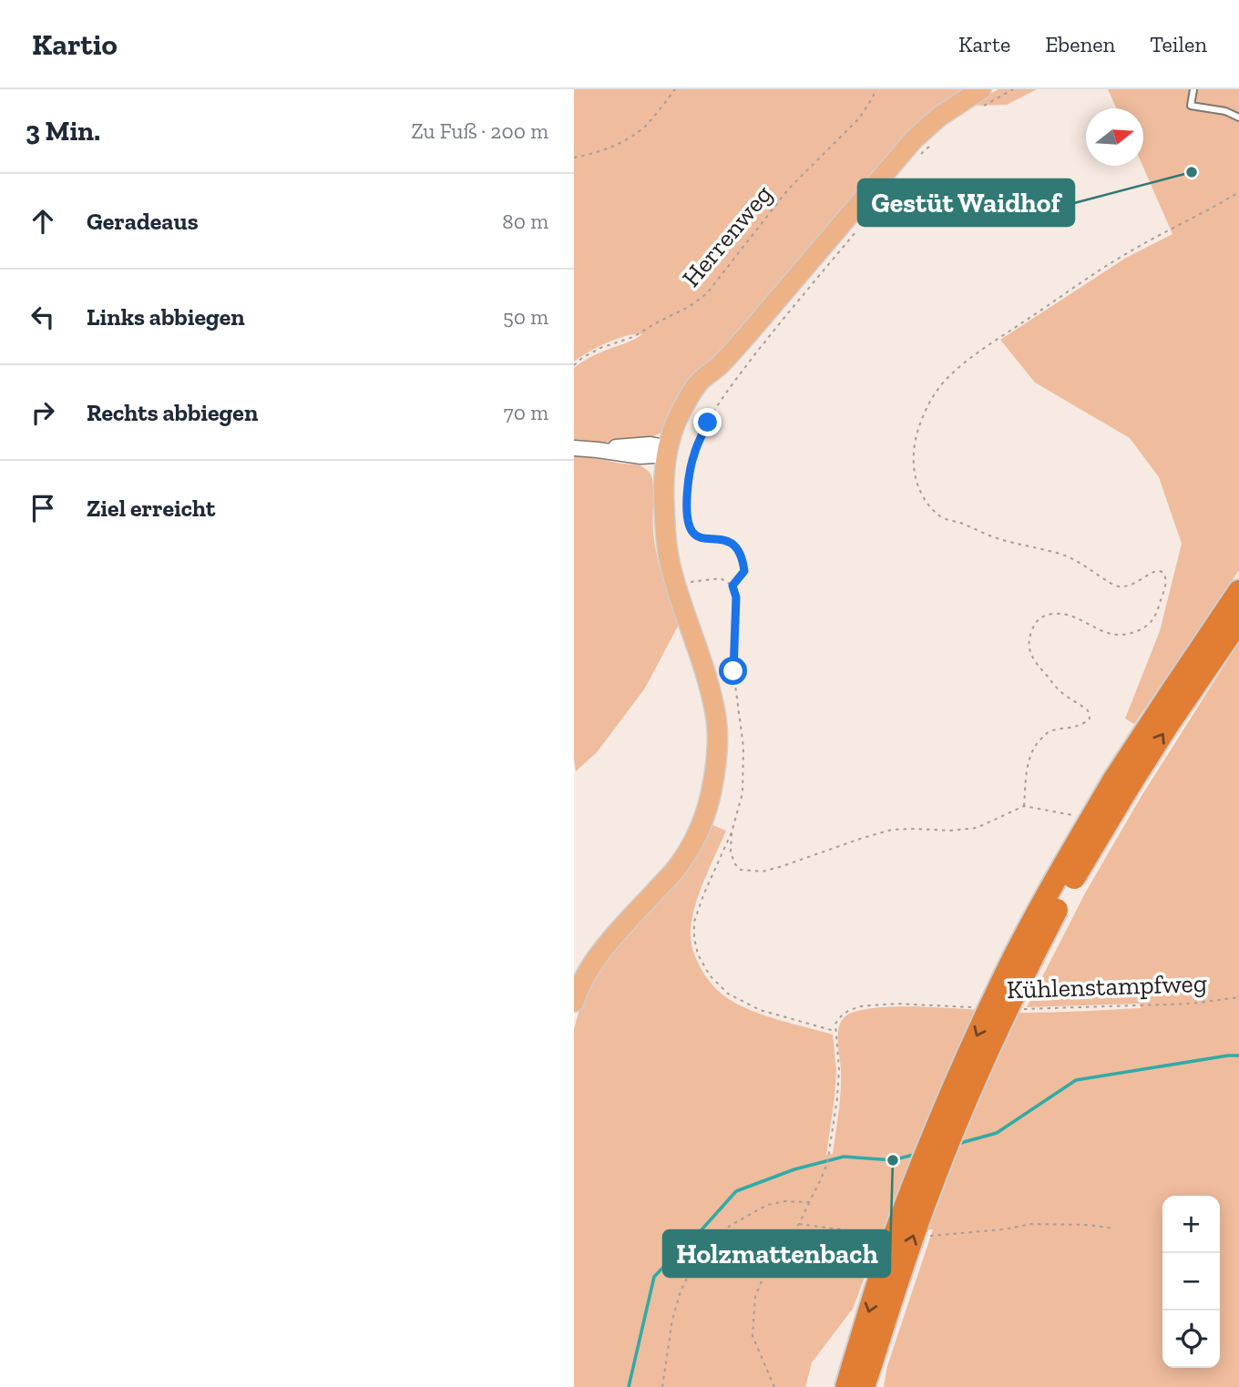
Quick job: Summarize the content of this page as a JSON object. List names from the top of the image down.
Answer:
{
  "streets": {
    "path": ["Herrenweg", "Kühlenstampfweg"]
  },
  "places": ["Gestüt Waidhof", "Holzmattenbach"],
  "north": "right",
  "page": {
    "header": "Kartio",
    "nav": ["Karte", "Ebenen", "Teilen"],
    "heading": ["3 Min.", "Zu Fuß · 200 m"],
    "list": [
      ["Geradeaus", "80 m"],
      ["Links abbiegen", "50 m"],
      ["Rechts abbiegen", "70 m"],
      "Ziel erreicht"
    ],
    "map_buttons": ["+", "−"]
  }
}
